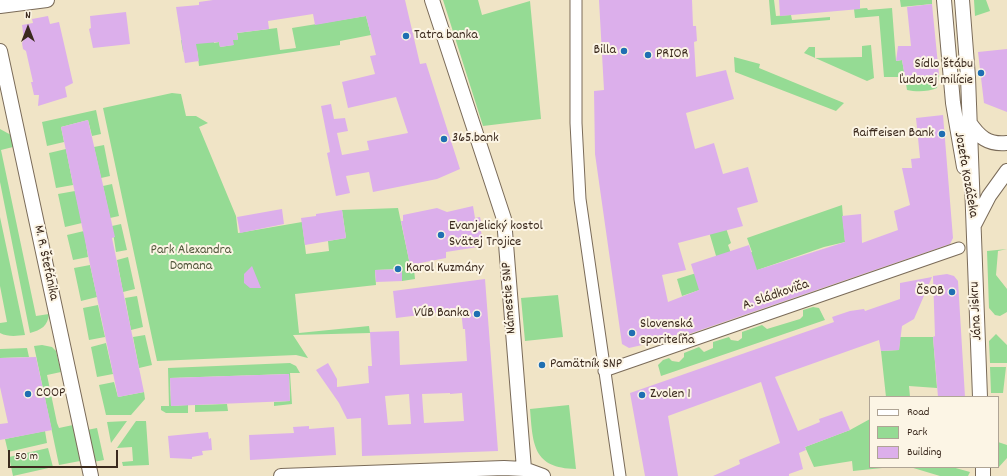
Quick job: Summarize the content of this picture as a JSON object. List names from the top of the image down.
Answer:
{
  "streets": {
    "street": [
      "Jozefa Kozáčeka",
      "M. R. Štefánika",
      "A. Sládkoviča",
      "Námestie SNP",
      "Jána Jiskru"
    ]
  },
  "crossings": [
    ["Jozefa Kozáčeka", "Jána Jiskru"]
  ],
  "parks": ["Park Alexandra Domana"],
  "places": [
    "Tatra banka",
    "Billa",
    "PRIOR",
    "Sídlo štábu ľudovej milície",
    "Raiffeisen Bank",
    "365.bank",
    "Evanjelický kostol Svätej Trojice",
    "Karol Kuzmány",
    "ČSOB",
    "VÚB Banka",
    "Slovenská sporiteľňa",
    "Pamätník SNP",
    "COOP",
    "Zvolen 1"
  ],
  "legend": ["Road", "Park", "Building"],
  "scale_bar": "50 m",
  "north": "top"
}
